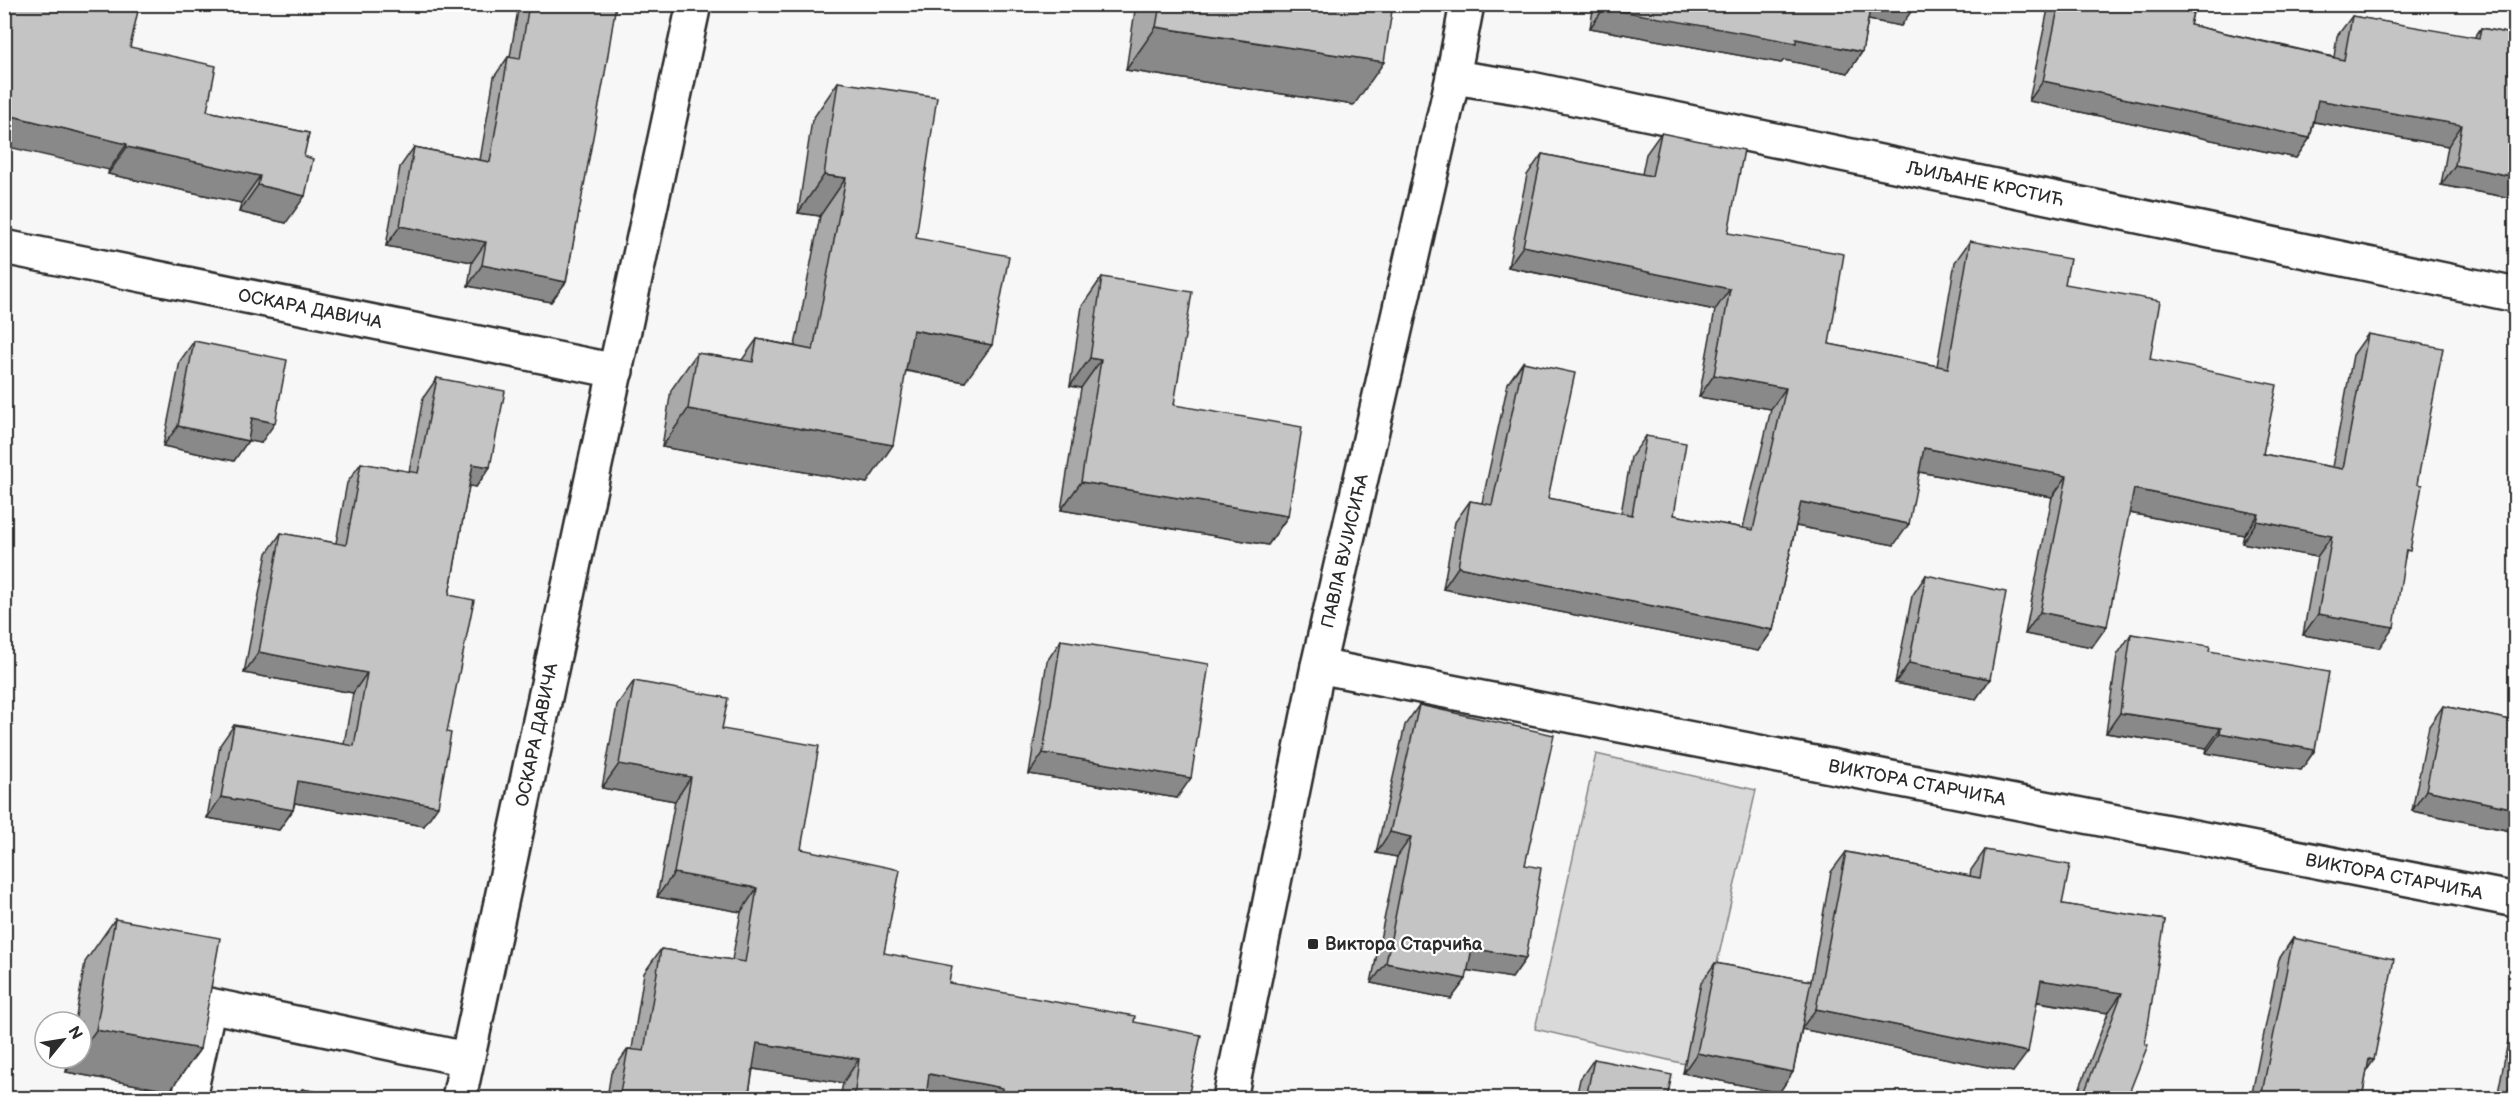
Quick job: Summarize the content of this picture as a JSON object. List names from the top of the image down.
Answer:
{
  "streets": {
    "street": [
      "ЉИЉАНЕ КРСТИЋ",
      "ОСКАРА ДАВИЧА",
      "ПАВЛА ВУЈИСИЋА",
      "ВИКТОРА СТАРЧИЋА"
    ]
  },
  "crossings": [
    ["ЉИЉАНЕ КРСТИЋ", "ПАВЛА ВУЈИСИЋА"],
    ["ПАВЛА ВУЈИСИЋА", "ВИКТОРА СТАРЧИЋА"]
  ],
  "places": {
    "transit": ["Виктора Старчића"]
  },
  "north": "top right"
}
